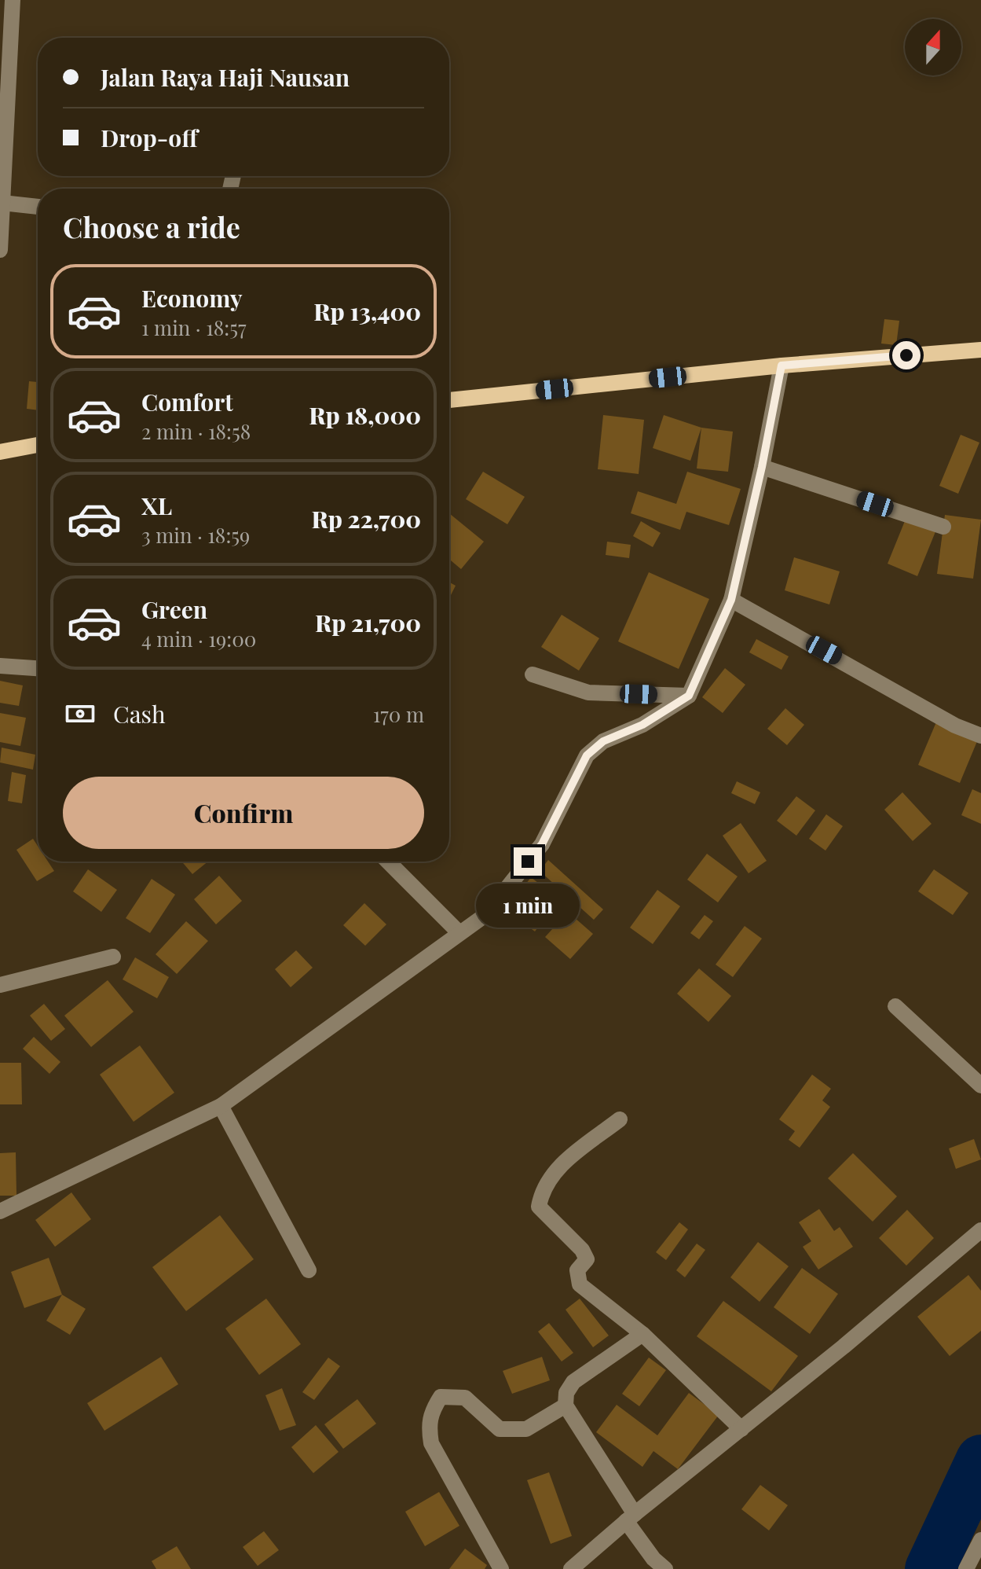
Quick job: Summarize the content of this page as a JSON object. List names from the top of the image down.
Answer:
{
  "north": "top",
  "page": {
    "banner": ["Jalan Raya Haji Nausan", "Drop-off"],
    "heading": "Choose a ride",
    "list": [
      {
        "name": "Economy",
        "note": "1 min · 18:57",
        "value": "Rp 13,400"
      },
      {
        "name": "Comfort",
        "note": "2 min · 18:58",
        "value": "Rp 18,000"
      },
      {
        "name": "XL",
        "note": "3 min · 18:59",
        "value": "Rp 22,700"
      },
      {
        "name": "Green",
        "note": "4 min · 19:00",
        "value": "Rp 21,700"
      }
    ],
    "pay": ["Cash", "170 m"],
    "buttons": "Confirm",
    "bubble": "1 min"
  }
}
